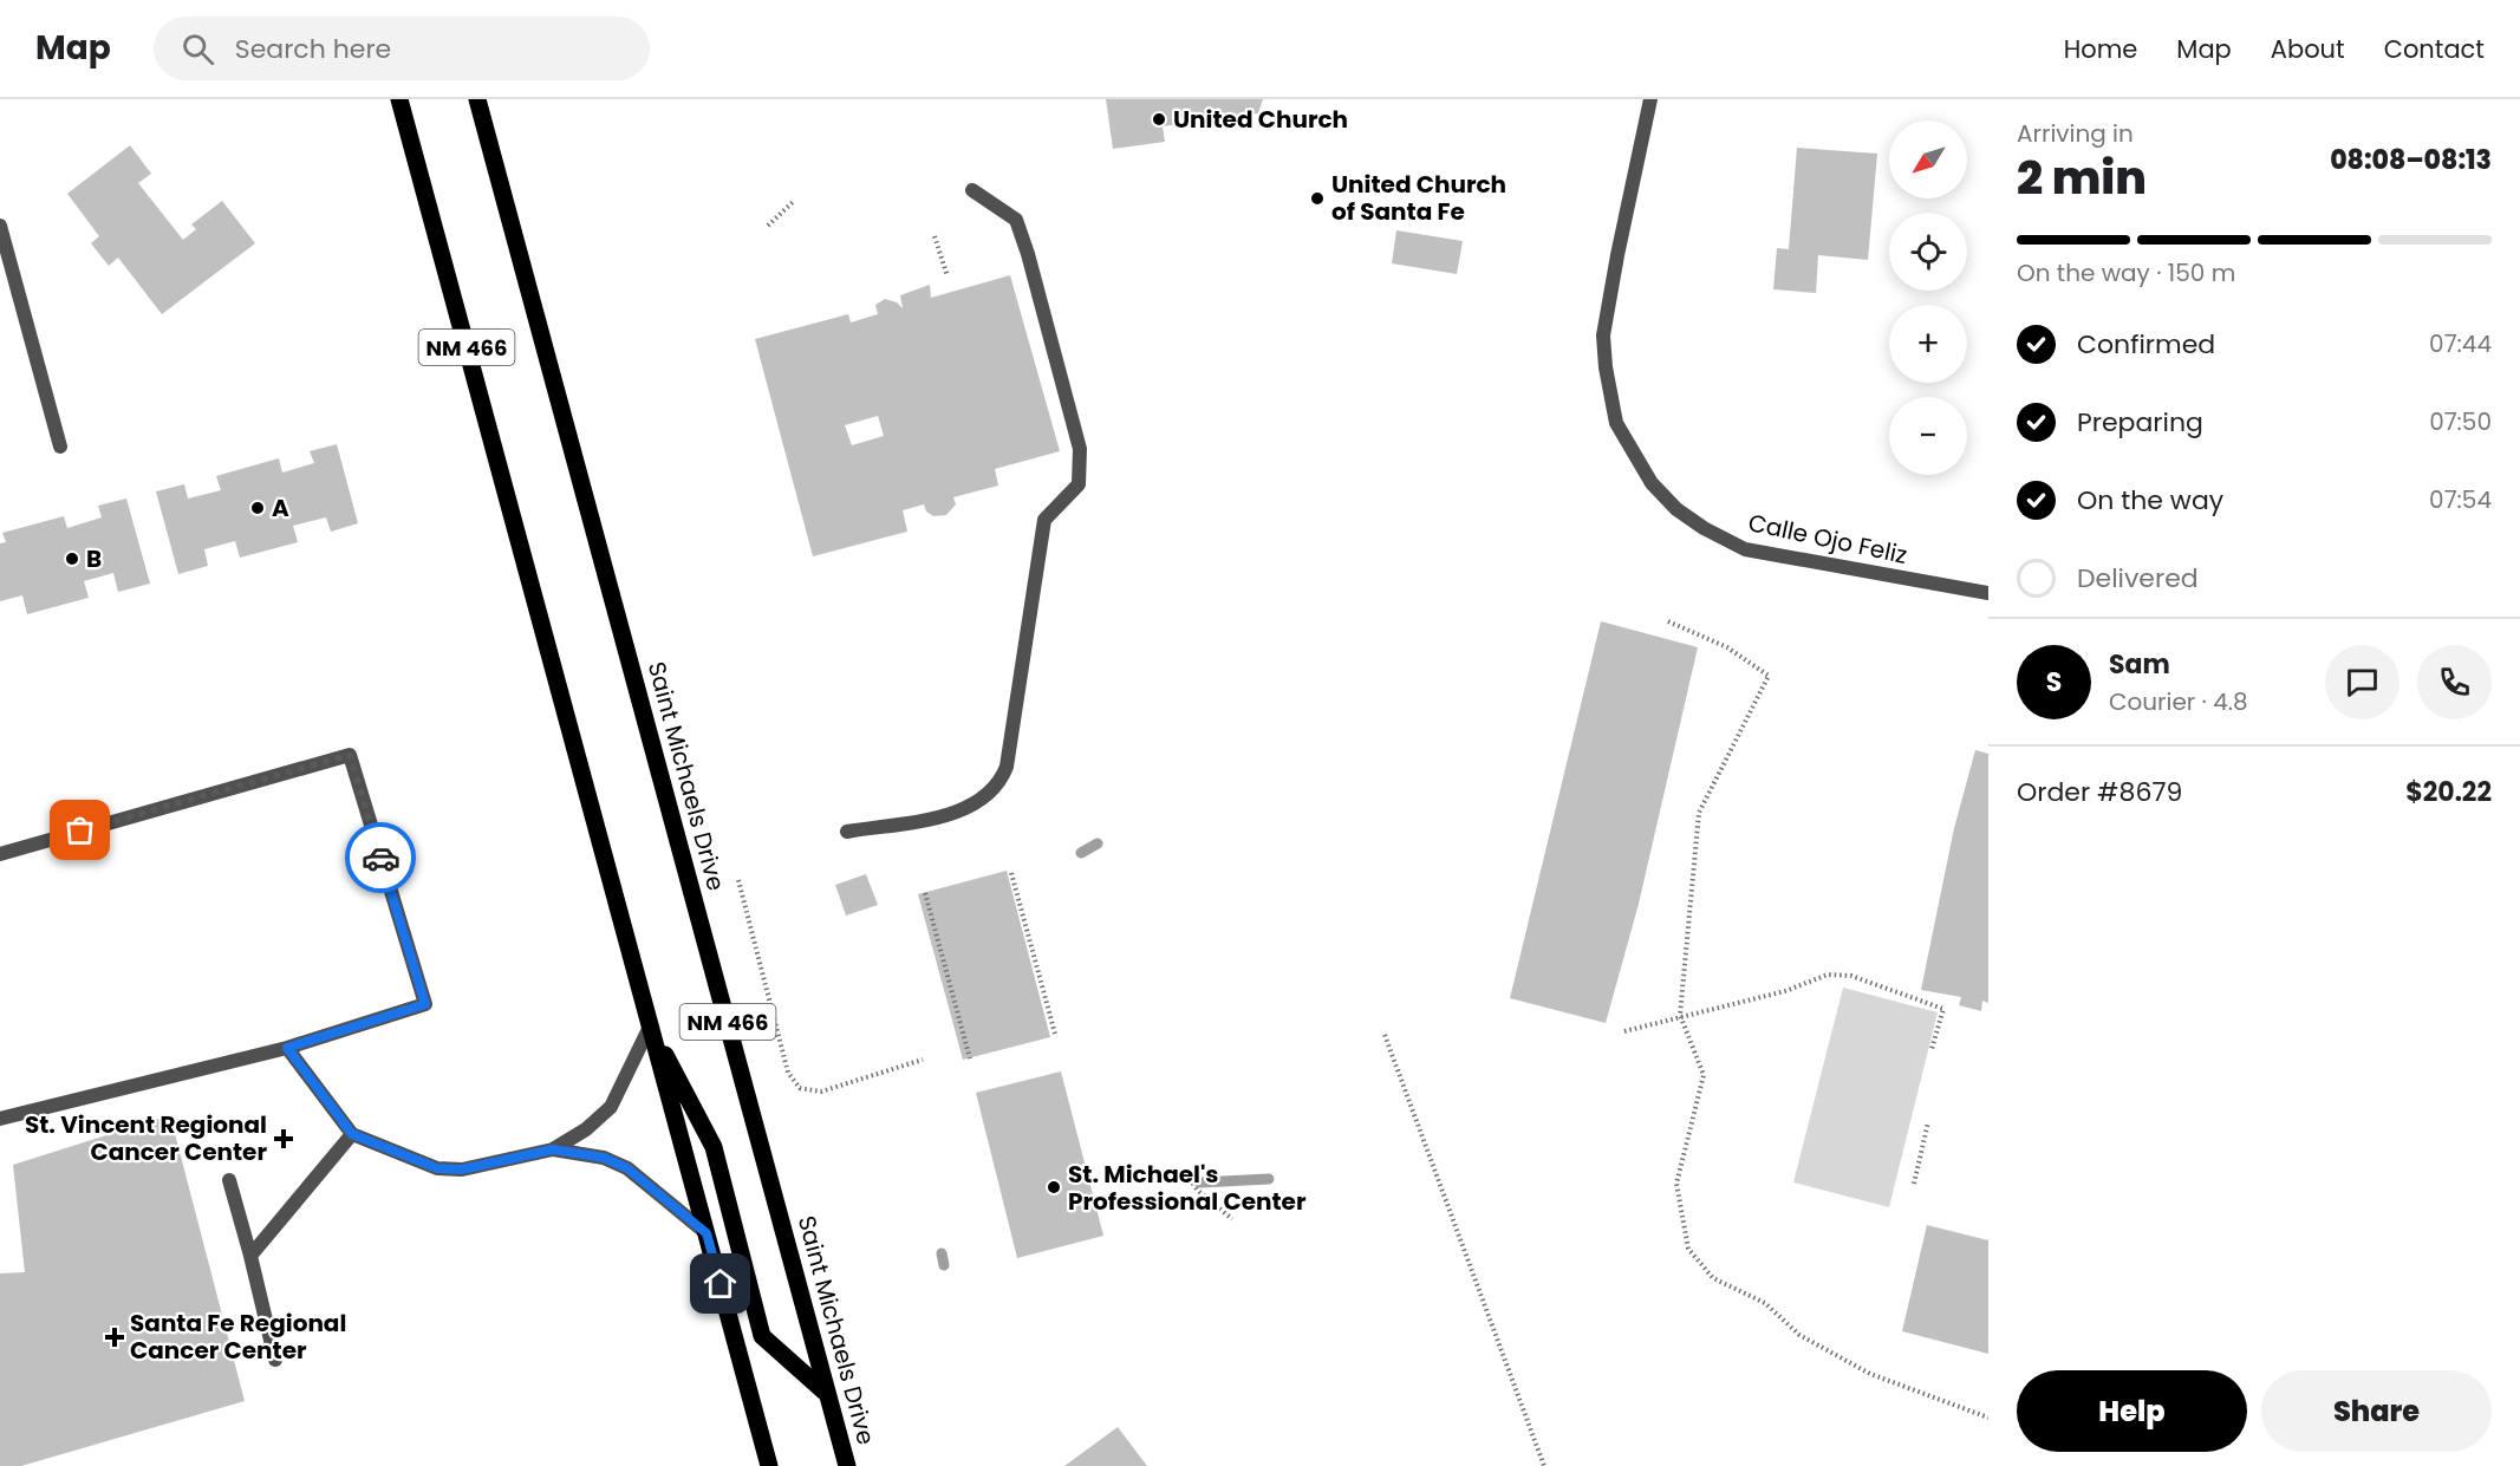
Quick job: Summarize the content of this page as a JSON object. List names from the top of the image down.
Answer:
{
  "streets": {
    "main road": ["NM 466", "Saint Michaels Drive"],
    "street": ["Calle Ojo Feliz"]
  },
  "places": {
    "other": [
      "United Church",
      "United Church of Santa Fe",
      "A",
      "B",
      "St. Michael's Professional Center"
    ],
    "health": ["St. Vincent Regional Cancer Center", "Santa Fe Regional Cancer Center"]
  },
  "north": "bottom left",
  "page": {
    "header": "Map",
    "search": "Search here",
    "nav": [
      "Home",
      "Map",
      "About",
      "Contact"
    ],
    "heading": ["2 min", "Arriving in", "08:08–08:13"],
    "panel": [
      "Sam",
      "Courier · 4.8",
      "Order #8679",
      "$20.22"
    ],
    "map_buttons": ["+", "−"],
    "bar": "On the way · 150 m",
    "list": [
      ["Confirmed", "07:44"],
      ["Preparing", "07:50"],
      ["On the way", "07:54"],
      "Delivered"
    ],
    "round": "S",
    "buttons": ["Help", "Share"]
  }
}
